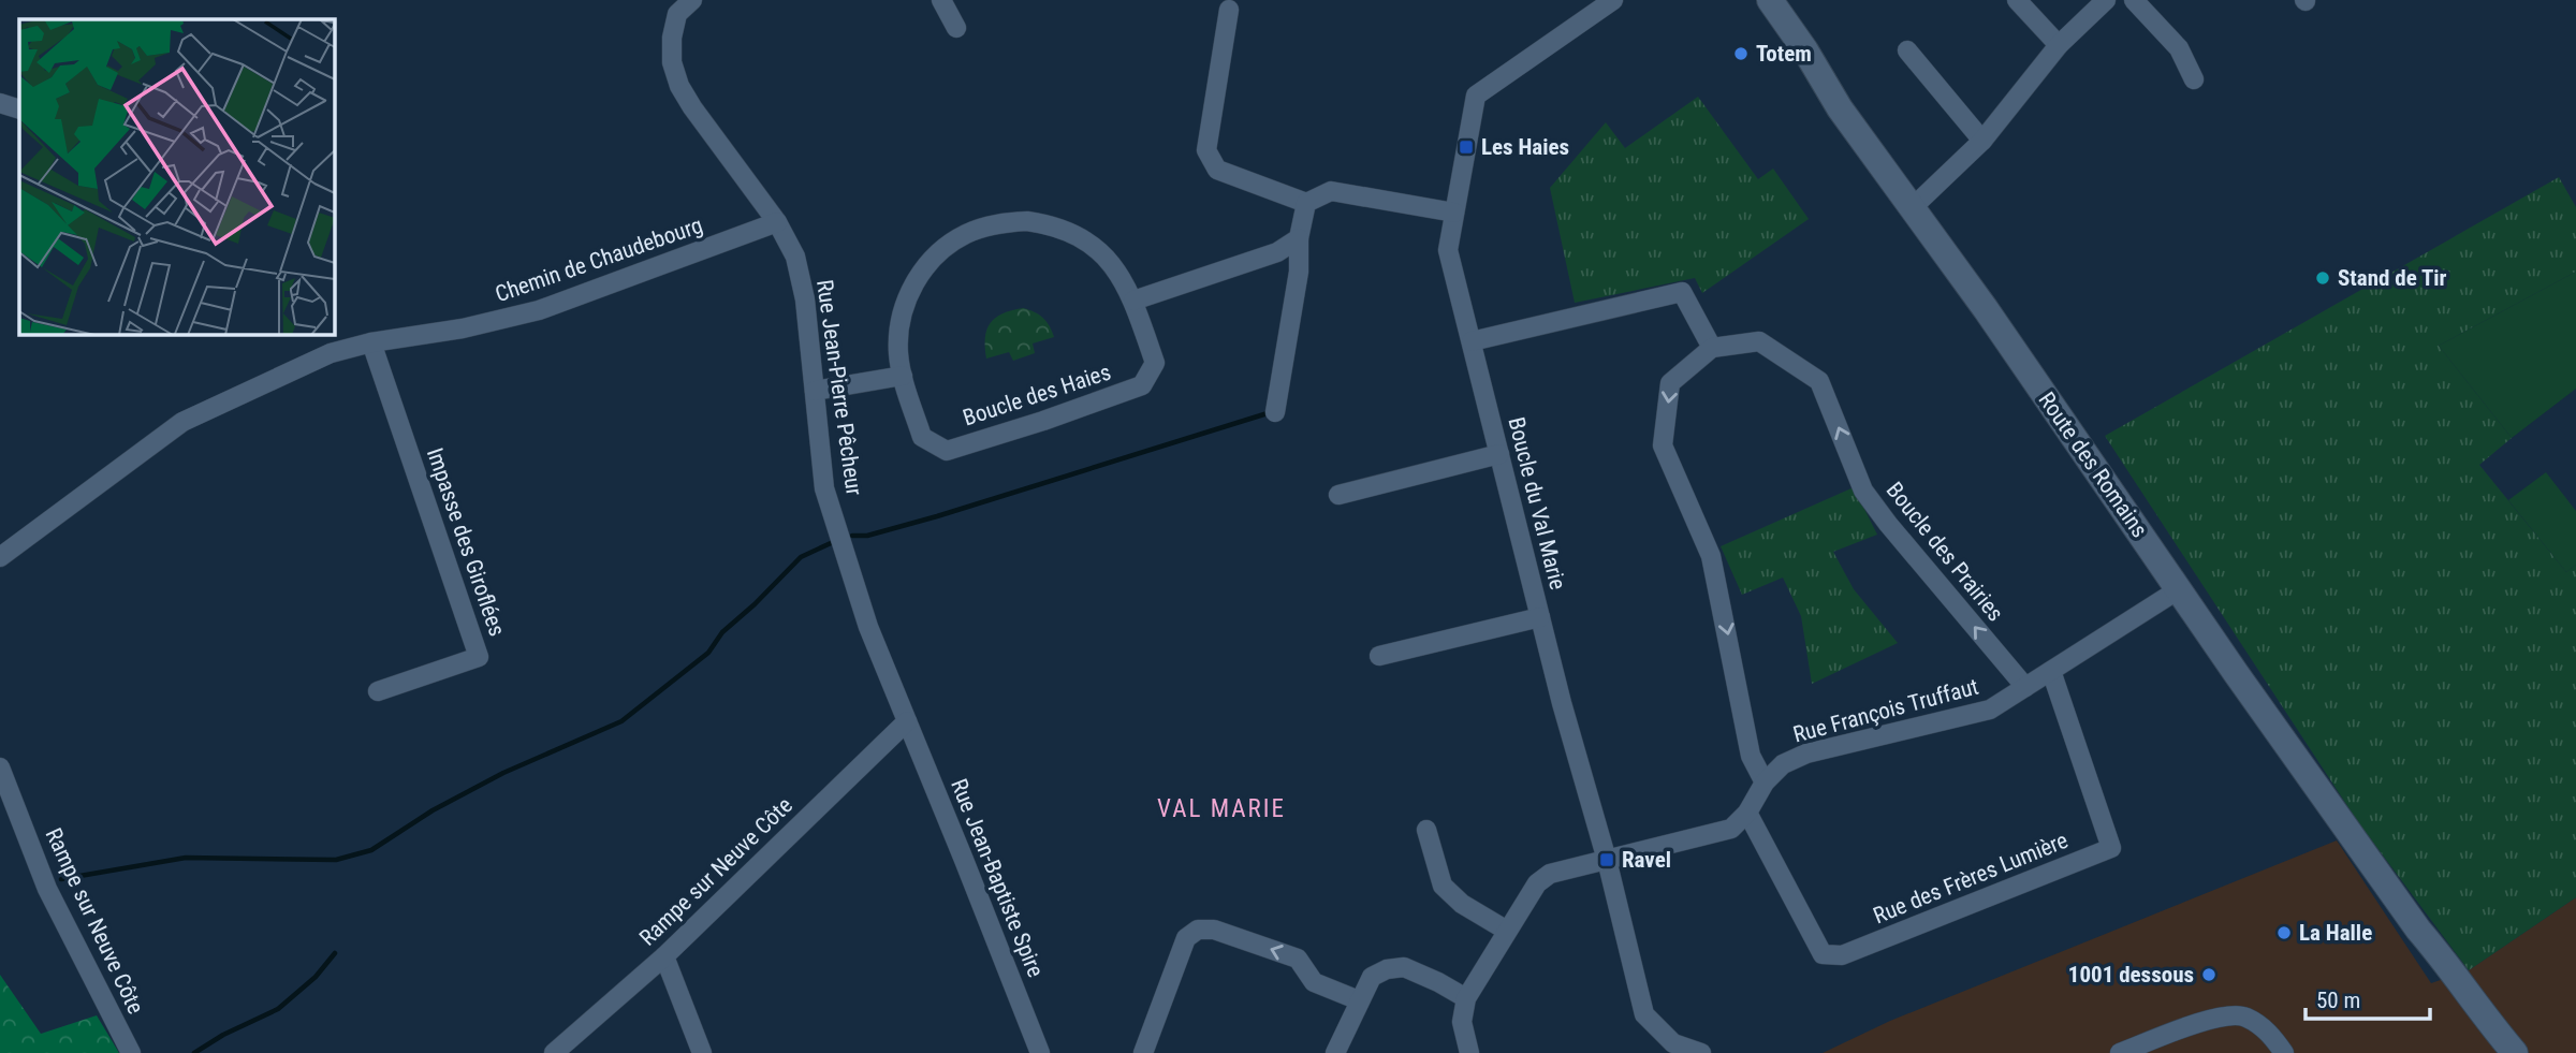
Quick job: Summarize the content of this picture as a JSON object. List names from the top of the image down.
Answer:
{
  "streets": {
    "street": [
      "Chemin de Chaudebourg",
      "Rue Jean-Pierre Pêcheur",
      "Boucle des Haies",
      "Route des Romains",
      "Boucle du Val Marie",
      "Impasse des Giroflées",
      "Boucle des Prairies",
      "Rue François Truffaut",
      "Rampe sur Neuve Côte",
      "Rue Jean-Baptiste Spire",
      "Rue des Frères Lumière"
    ]
  },
  "crossings": [
    ["Chemin de Chaudebourg", "Rue Jean-Pierre Pêcheur"],
    ["Chemin de Chaudebourg", "Impasse des Giroflées"],
    ["Rue Jean-Pierre Pêcheur", "Rampe sur Neuve Côte"],
    ["Rue Jean-Pierre Pêcheur", "Rue Jean-Baptiste Spire"],
    ["Route des Romains", "Rue François Truffaut"],
    ["Boucle du Val Marie", "Rue François Truffaut"],
    ["Boucle des Prairies", "Rue François Truffaut"],
    ["Rue François Truffaut", "Rue des Frères Lumière"],
    ["Rampe sur Neuve Côte", "Rue Jean-Baptiste Spire"]
  ],
  "one_way": ["Boucle des Prairies"],
  "districts": ["VAL MARIE"],
  "places": {
    "other": [
      "Totem",
      "Stand de Tir",
      "La Halle",
      "1001 dessous"
    ],
    "transit": ["Les Haies", "Ravel"]
  },
  "scale_bar": "50 m"
}
